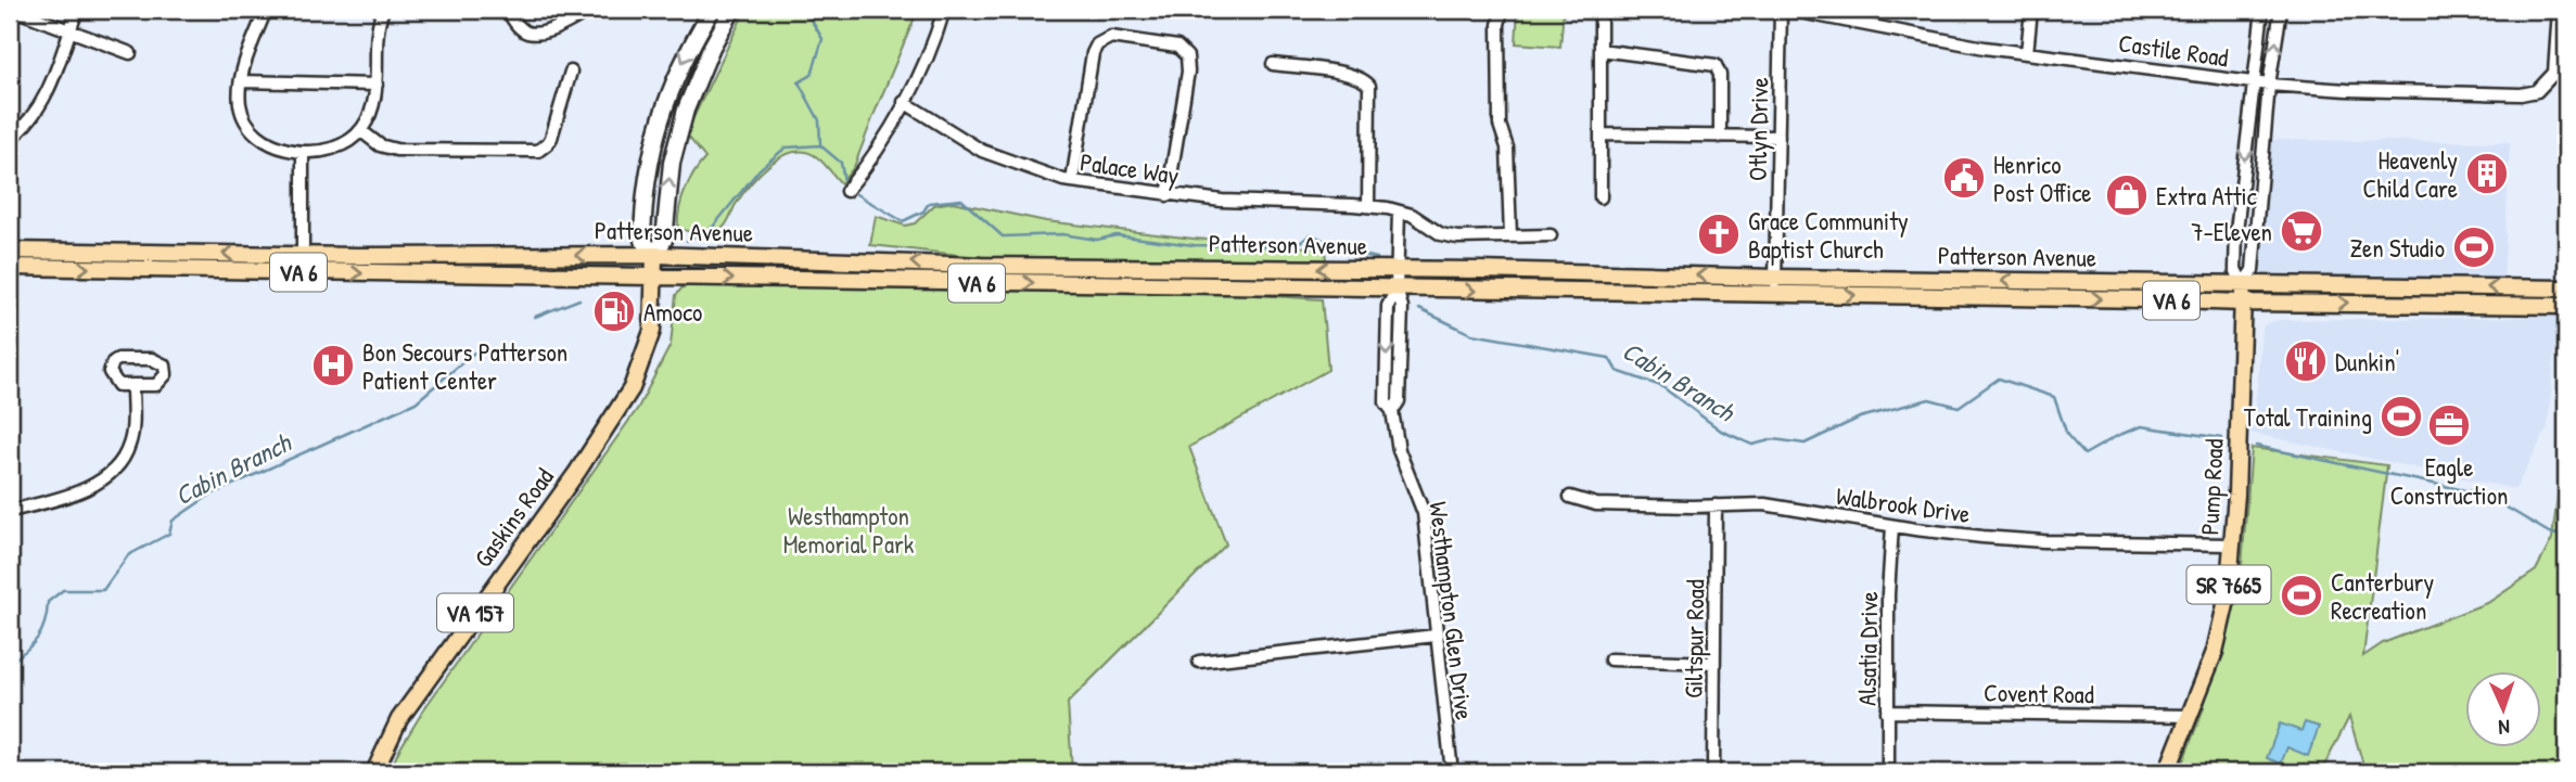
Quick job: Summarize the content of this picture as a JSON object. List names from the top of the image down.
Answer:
{
  "streets": {
    "main road": [
      "Patterson Avenue",
      "VA 6",
      "Pump Road",
      "Gaskins Road",
      "SR 7665",
      "VA 157"
    ],
    "street": [
      "Castile Road",
      "Otlyn Drive",
      "Palace Way",
      "Walbrook Drive",
      "Westhampton Glen Drive",
      "Giltspur Road",
      "Alsatia Drive",
      "Covent Road"
    ]
  },
  "crossings": [
    ["Castile Road", "Pump Road"],
    ["Otlyn Drive", "Patterson Avenue"],
    ["Patterson Avenue", "Pump Road"],
    ["Patterson Avenue", "Gaskins Road"],
    ["Patterson Avenue", "Westhampton Glen Drive"],
    ["Patterson Avenue", "VA 157"],
    ["Pump Road", "Walbrook Drive"],
    ["Pump Road", "Covent Road"],
    ["Walbrook Drive", "Giltspur Road"],
    ["Walbrook Drive", "Alsatia Drive"],
    ["Gaskins Road", "VA 157"],
    ["Alsatia Drive", "Covent Road"]
  ],
  "water": ["Cabin Branch"],
  "parks": ["Westhampton Memorial Park"],
  "places": {
    "building": ["Heavenly Child Care"],
    "public building": ["Henrico Post Office"],
    "shop": ["Extra Attic"],
    "supermarket": ["7-Eleven"],
    "church": ["Grace Community Baptist Church"],
    "sports": ["Zen Studio", "Total Training", "Canterbury Recreation"],
    "fuel station": ["Amoco"],
    "restaurant": ["Dunkin'"],
    "hospital": ["Bon Secours Patterson Patient Center"],
    "office": ["Eagle Construction"]
  },
  "north": "bottom"
}
